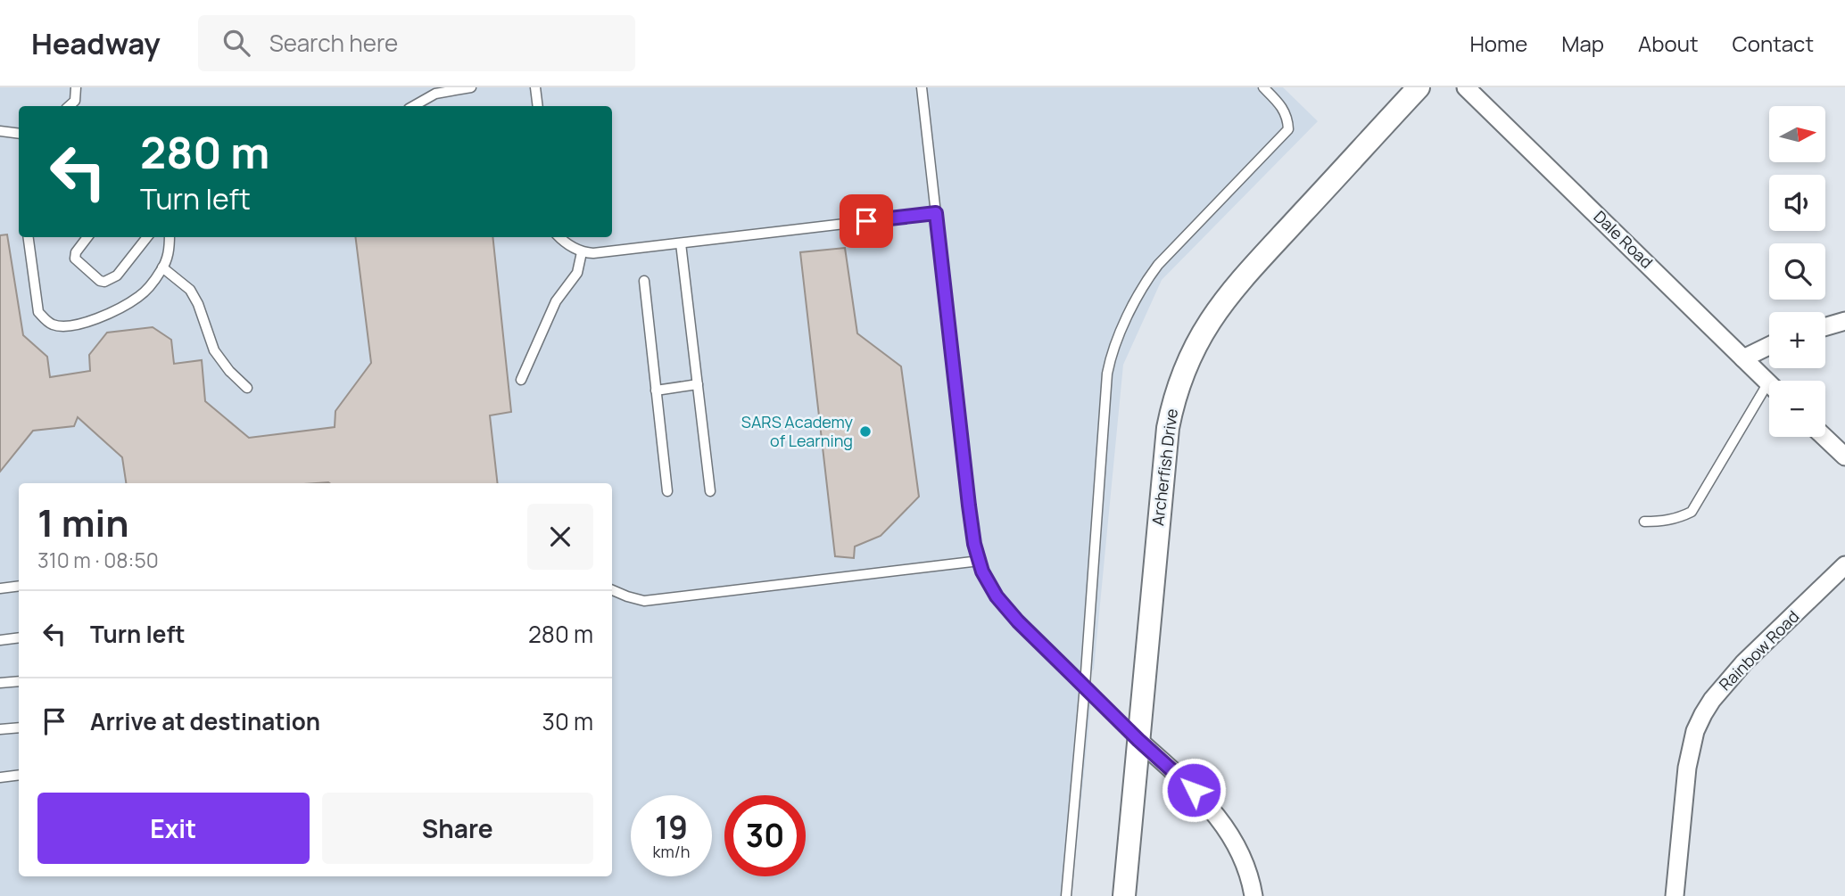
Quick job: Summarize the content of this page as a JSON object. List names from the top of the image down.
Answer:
{
  "streets": {
    "street": ["Dale Road", "Archerfish Drive", "Rainbow Road"]
  },
  "places": ["SARS Academy of Learning"],
  "north": "right",
  "page": {
    "header": "Headway",
    "search": "Search here",
    "nav": [
      "Home",
      "Map",
      "About",
      "Contact"
    ],
    "map_buttons": ["+", "−"],
    "turn": ["280 m", "Turn left"],
    "heading": ["1 min", "310 m · 08:50"],
    "list": [
      {
        "name": "Turn left",
        "value": "280 m"
      },
      {
        "name": "Arrive at destination",
        "value": "30 m"
      }
    ],
    "buttons": ["Exit", "Share"],
    "speed": "19 km/h",
    "limit": "30"
  }
}
